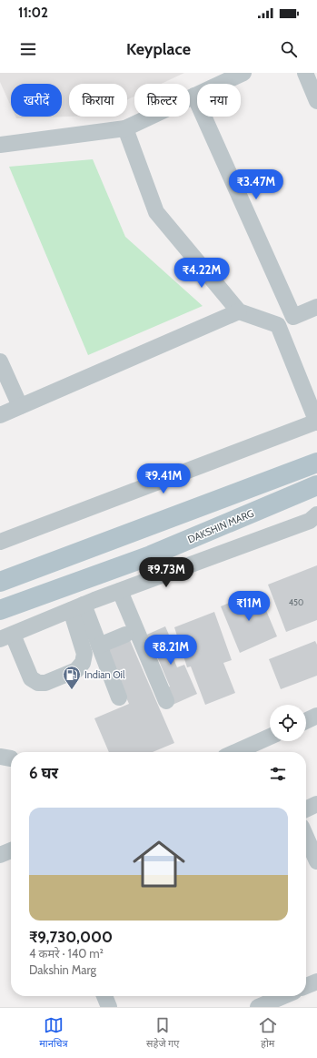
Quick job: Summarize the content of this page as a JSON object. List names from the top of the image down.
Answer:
{
  "streets": {
    "main road": ["DAKSHIN MARG"]
  },
  "places": {
    "fuel station": ["Indian Oil"]
  },
  "house_numbers": ["450"],
  "page": {
    "status": "11:02",
    "header": "Keyplace",
    "chip": [
      "खरीदें",
      "किराया",
      "फ़िल्टर",
      "नया"
    ],
    "price": [
      "₹3.47M",
      "₹4.22M",
      "₹9.41M",
      "₹9.73M",
      "₹11M",
      "₹8.21M"
    ],
    "heading": "6 घर",
    "list": [
      {
        "name": "₹9,730,000",
        "note": "4 कमरे · 140 m² · Dakshin Marg"
      }
    ],
    "tabs": ["मानचित्र", "सहेजे गए", "होम"]
  }
}
